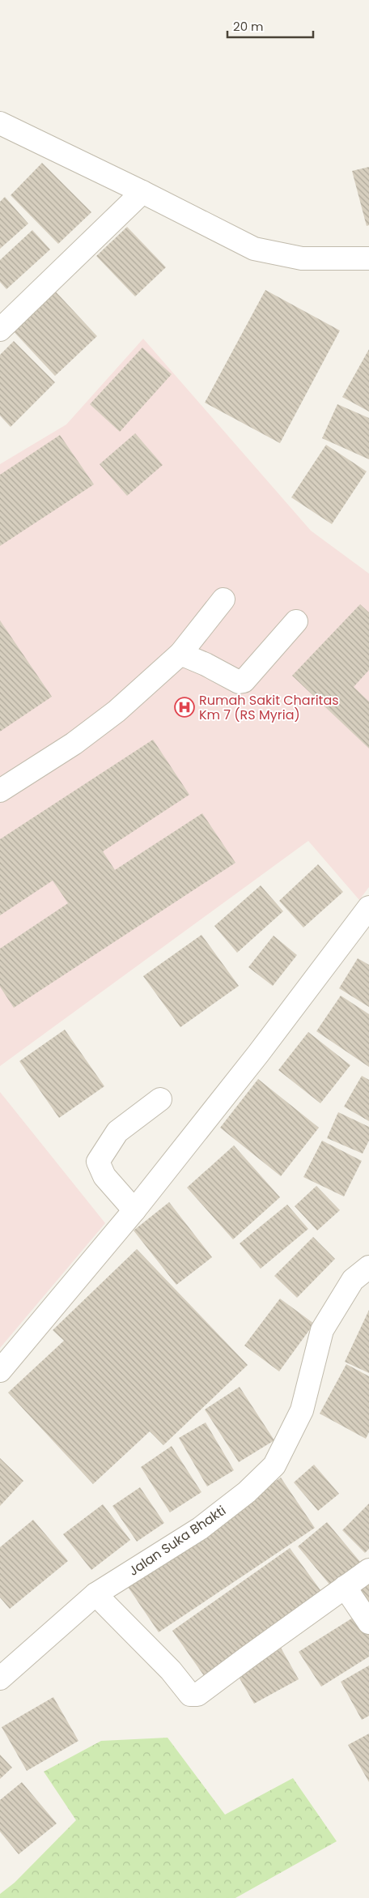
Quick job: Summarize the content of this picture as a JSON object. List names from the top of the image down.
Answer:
{
  "streets": {
    "street": ["Jalan Suka Bhakti"]
  },
  "places": {
    "hospital": ["Rumah Sakit Charitas Km 7 (RS Myria)"]
  },
  "scale_bar": "20 m"
}
